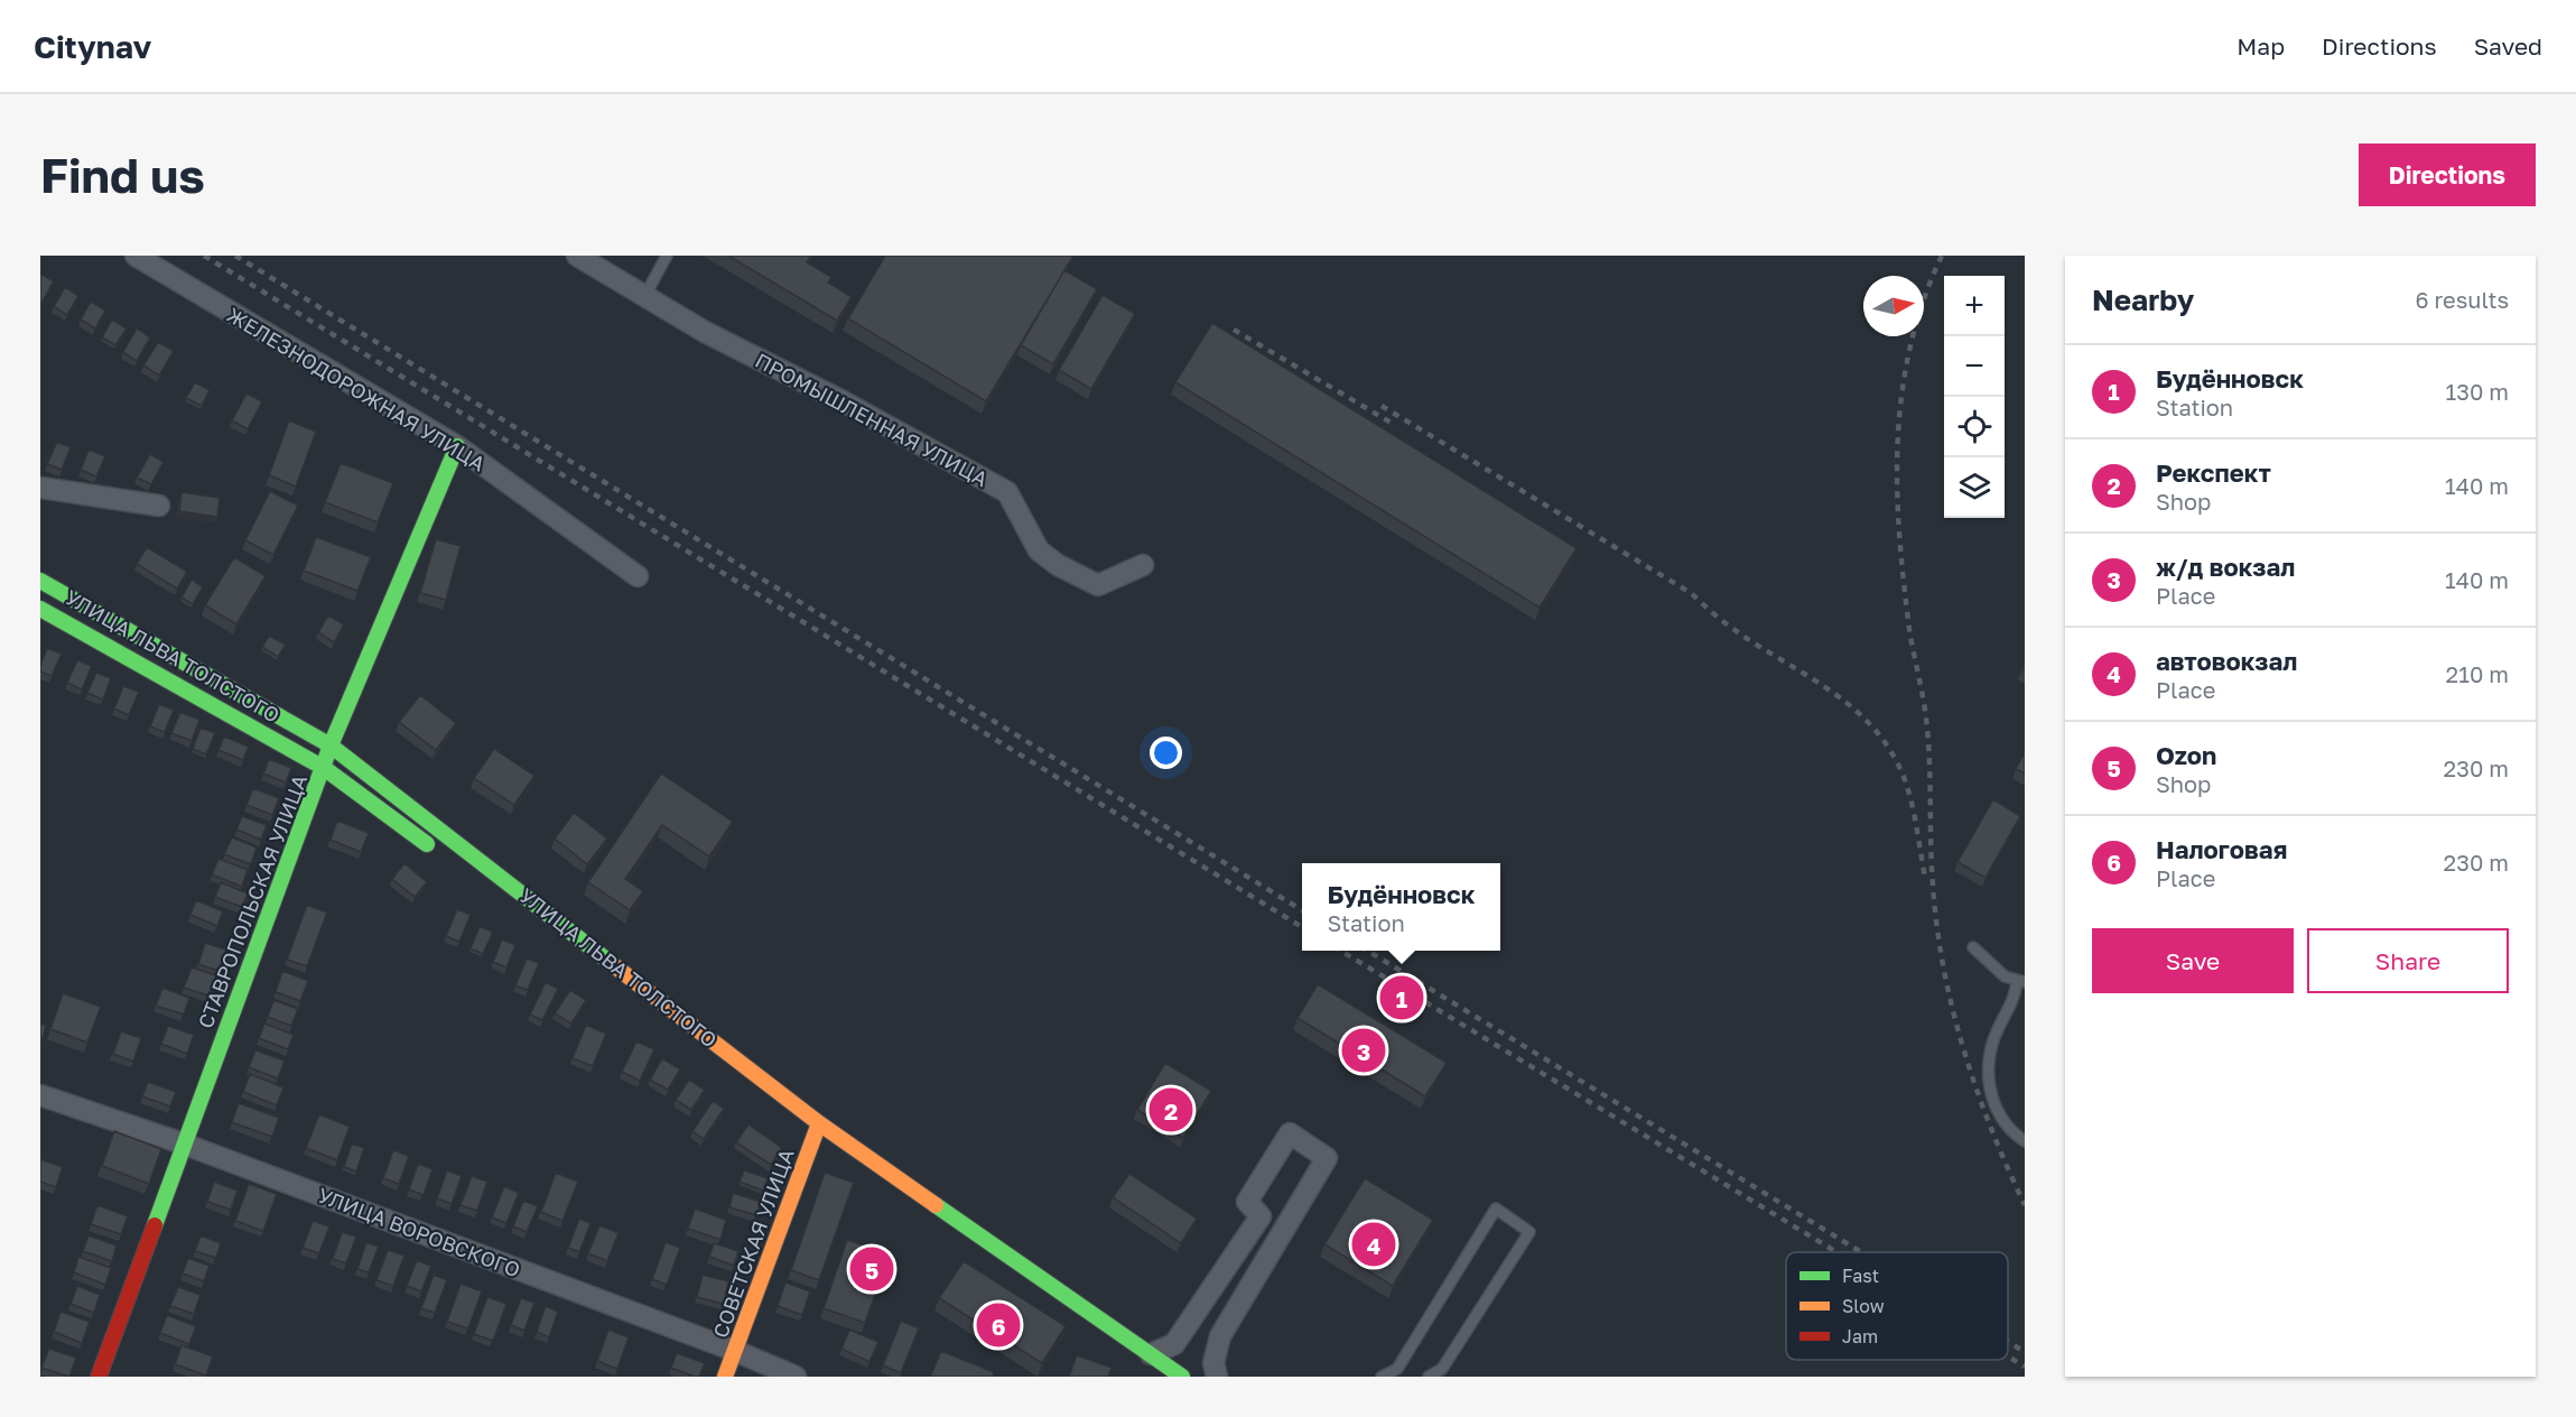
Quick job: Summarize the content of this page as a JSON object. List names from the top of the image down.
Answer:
{
  "streets": {
    "main road": ["УЛИЦА ЛЬВА ТОЛСТОГО", "СТАВРОПОЛЬСКАЯ УЛИЦА", "СОВЕТСКАЯ УЛИЦА"],
    "street": ["ЖЕЛЕЗНОДОРОЖНАЯ УЛИЦА", "ПРОМЫШЛЕННАЯ УЛИЦА", "УЛИЦА ВОРОВСКОГО"]
  },
  "crossings": [
    ["ЖЕЛЕЗНОДОРОЖНАЯ УЛИЦА", "СТАВРОПОЛЬСКАЯ УЛИЦА"],
    ["УЛИЦА ЛЬВА ТОЛСТОГО", "СТАВРОПОЛЬСКАЯ УЛИЦА"],
    ["УЛИЦА ЛЬВА ТОЛСТОГО", "СОВЕТСКАЯ УЛИЦА"],
    ["СТАВРОПОЛЬСКАЯ УЛИЦА", "УЛИЦА ВОРОВСКОГО"],
    ["УЛИЦА ВОРОВСКОГО", "СОВЕТСКАЯ УЛИЦА"]
  ],
  "legend": ["Fast", "Slow", "Jam"],
  "north": "right",
  "page": {
    "header": "Citynav",
    "nav": ["Map", "Directions", "Saved"],
    "buttons": [
      "Directions",
      ["Save", "Share"]
    ],
    "title": "Find us",
    "heading": ["Nearby", "6 results"],
    "map_buttons": ["+", "−"],
    "list": [
      {
        "mark": "1",
        "name": "Будённовск",
        "note": "Station",
        "value": "130 m"
      },
      {
        "mark": "2",
        "name": "Рекспект",
        "note": "Shop",
        "value": "140 m"
      },
      {
        "mark": "3",
        "name": "ж/д вокзал",
        "note": "Place",
        "value": "140 m"
      },
      {
        "mark": "4",
        "name": "автовокзал",
        "note": "Place",
        "value": "210 m"
      },
      {
        "mark": "5",
        "name": "Ozon",
        "note": "Shop",
        "value": "230 m"
      },
      {
        "mark": "6",
        "name": "Налоговая",
        "note": "Place",
        "value": "230 m"
      }
    ],
    "popup": ["Будённовск", "Station"],
    "pins": [
      "1",
      "3",
      "2",
      "4",
      "5",
      "6"
    ]
  }
}
